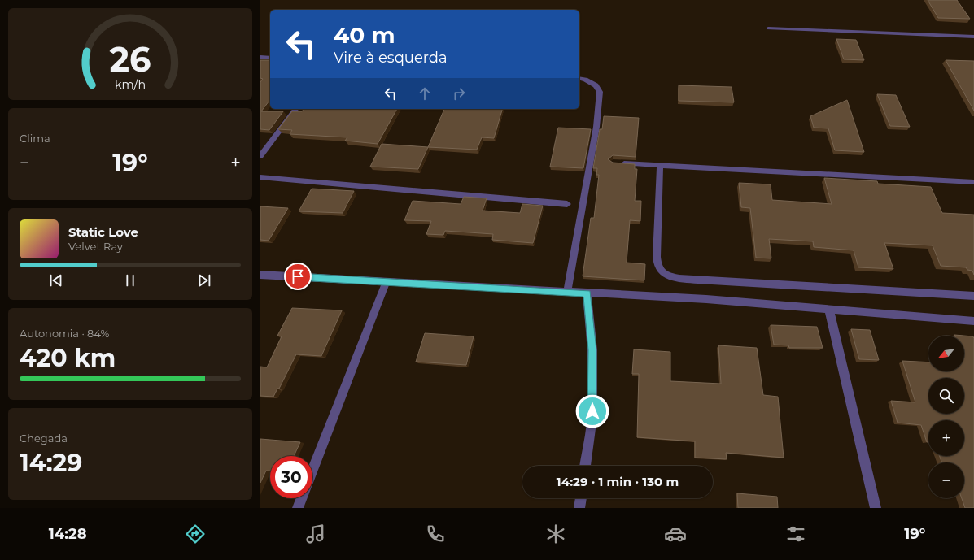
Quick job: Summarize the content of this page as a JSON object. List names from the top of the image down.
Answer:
{
  "north": "bottom left",
  "page": {
    "turn": ["40 m", "Vire à esquerda"],
    "tile": [
      "Clima",
      ["Autonomia · 84%", "420 km"],
      ["Chegada", "14:29"]
    ],
    "heat": ["−", "19°", "+"],
    "song": ["Static Love", "Velvet Ray"],
    "map_buttons": ["+", "−"],
    "limit": "30",
    "trip": "14:29 · 1 min · 130 m",
    "tabs": ["14:28", "19°"],
    "gauge": ["26", "km/h"]
  }
}
